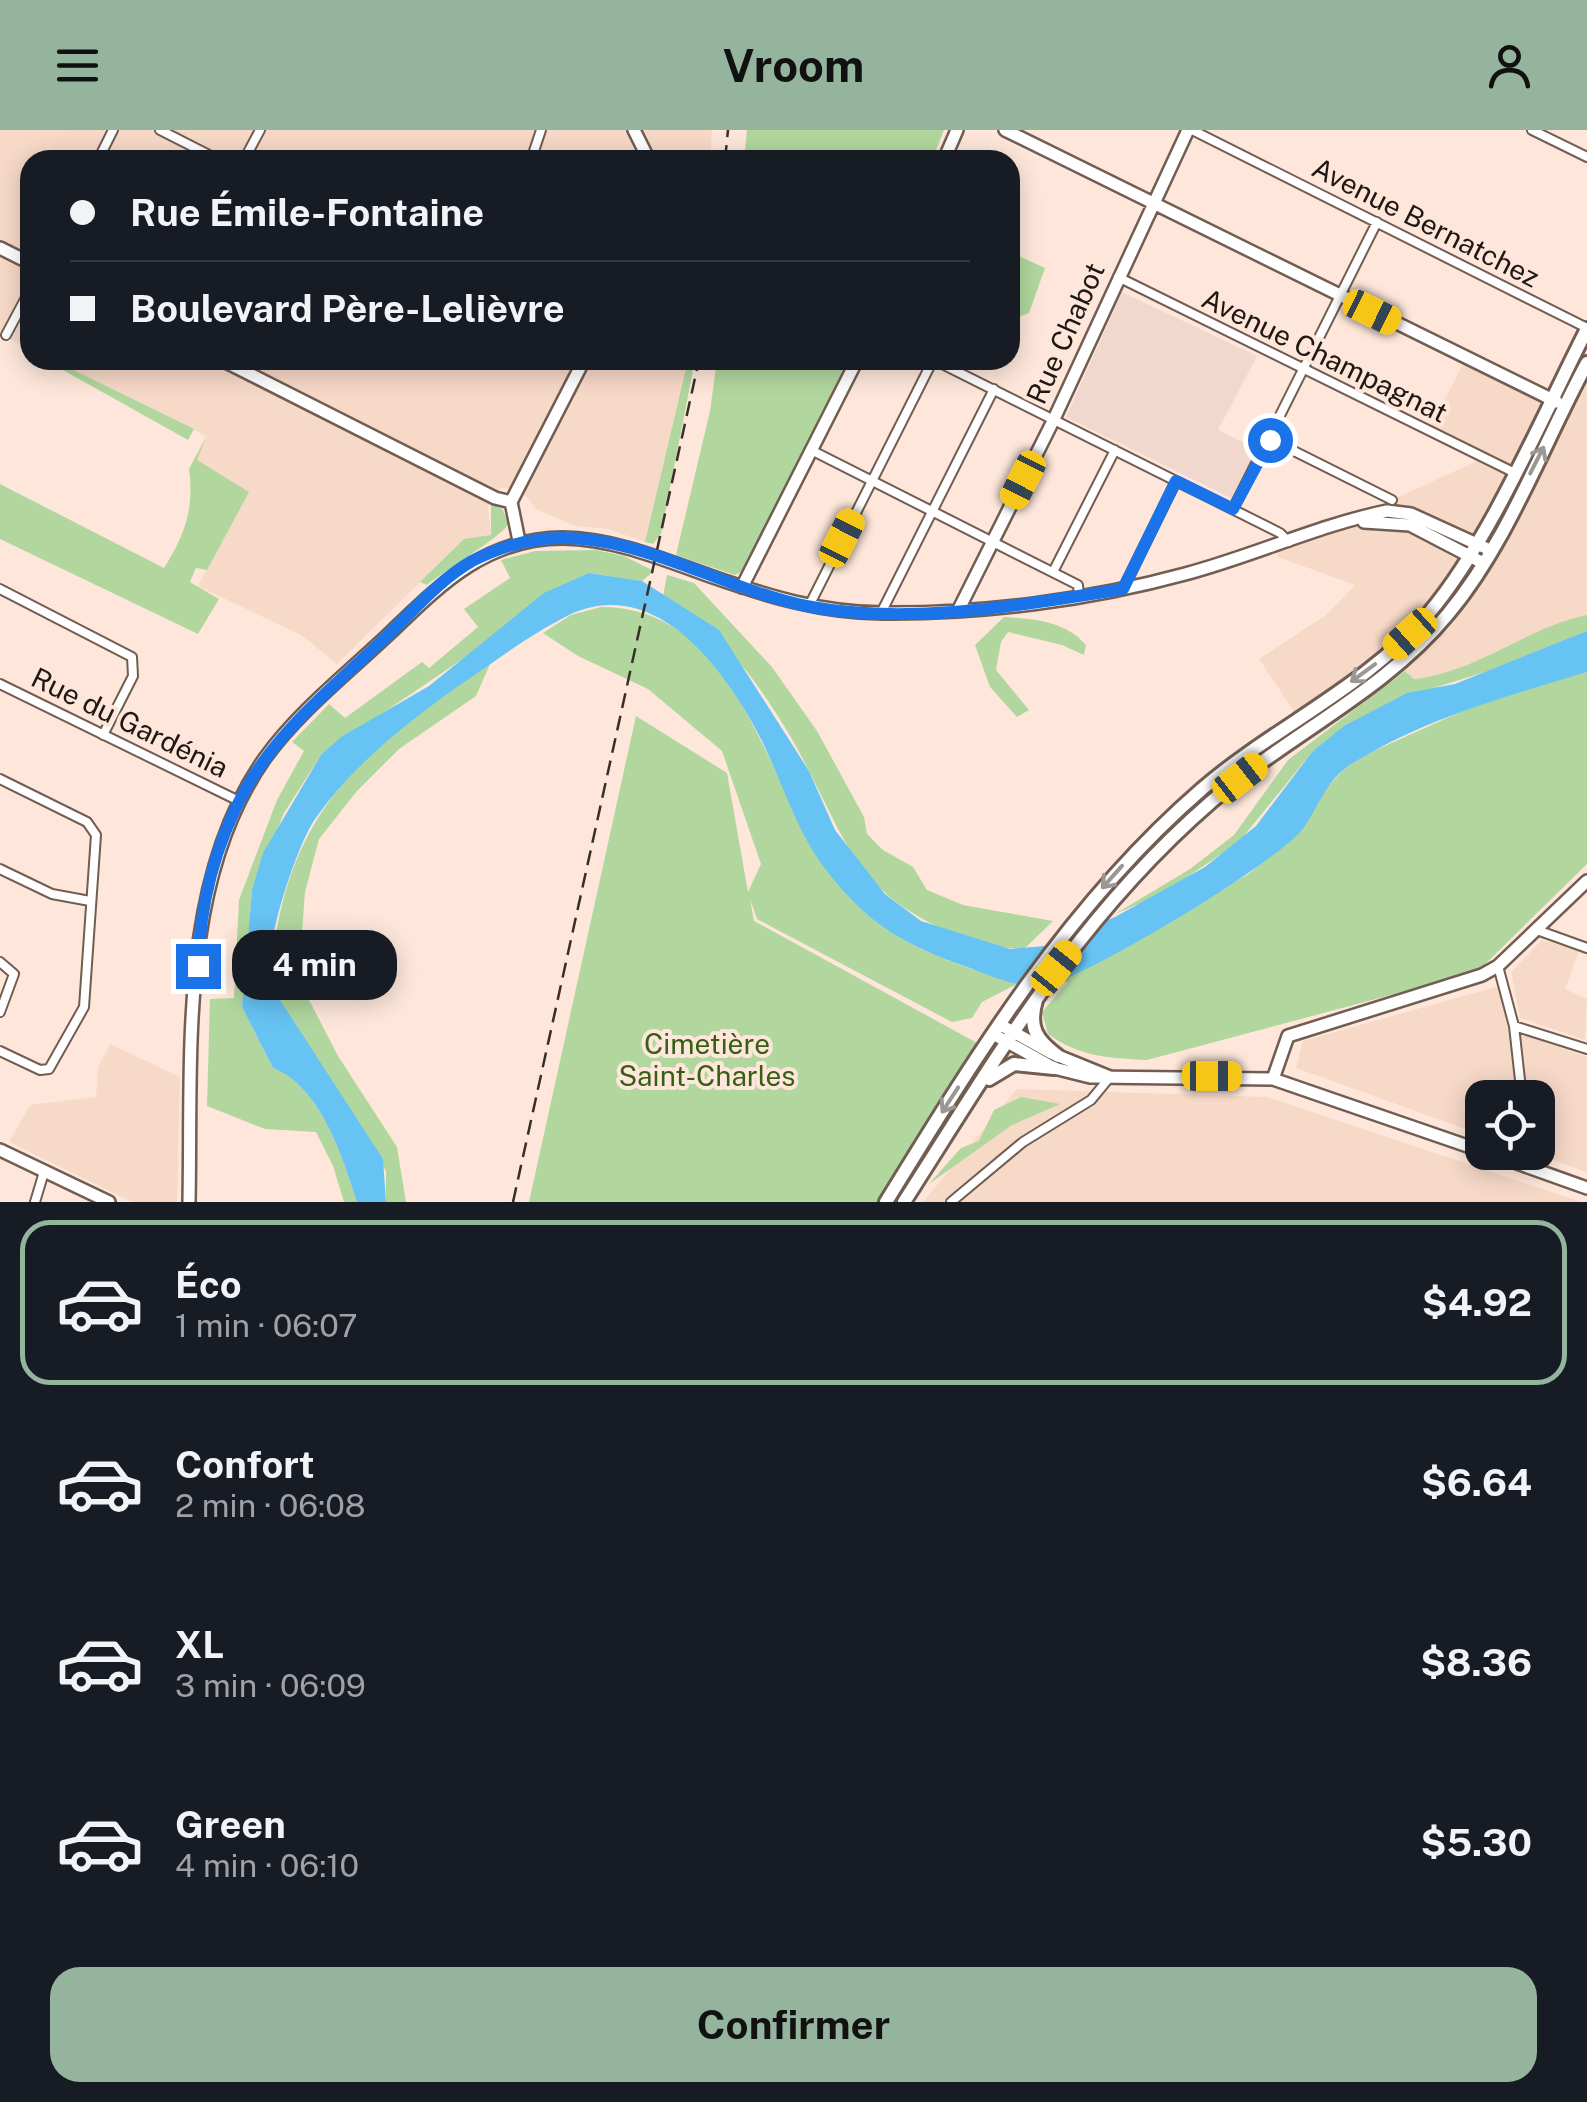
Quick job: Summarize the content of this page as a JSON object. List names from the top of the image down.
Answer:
{
  "streets": {
    "main road": ["Rue Chabot"],
    "street": ["Avenue Bernatchez", "Avenue Champagnat", "Rue du Gardénia"]
  },
  "crossings": [
    ["Avenue Bernatchez", "Rue Chabot"],
    ["Rue Chabot", "Avenue Champagnat"]
  ],
  "parks": ["Cimetière Saint-Charles"],
  "page": {
    "header": "Vroom",
    "banner": ["Rue Émile-Fontaine", "Boulevard Père-Lelièvre"],
    "bubble": "4 min",
    "list": [
      {
        "name": "Éco",
        "note": "1 min · 06:07",
        "value": "$4.92"
      },
      {
        "name": "Confort",
        "note": "2 min · 06:08",
        "value": "$6.64"
      },
      {
        "name": "XL",
        "note": "3 min · 06:09",
        "value": "$8.36"
      },
      {
        "name": "Green",
        "note": "4 min · 06:10",
        "value": "$5.30"
      }
    ],
    "buttons": "Confirmer"
  }
}
